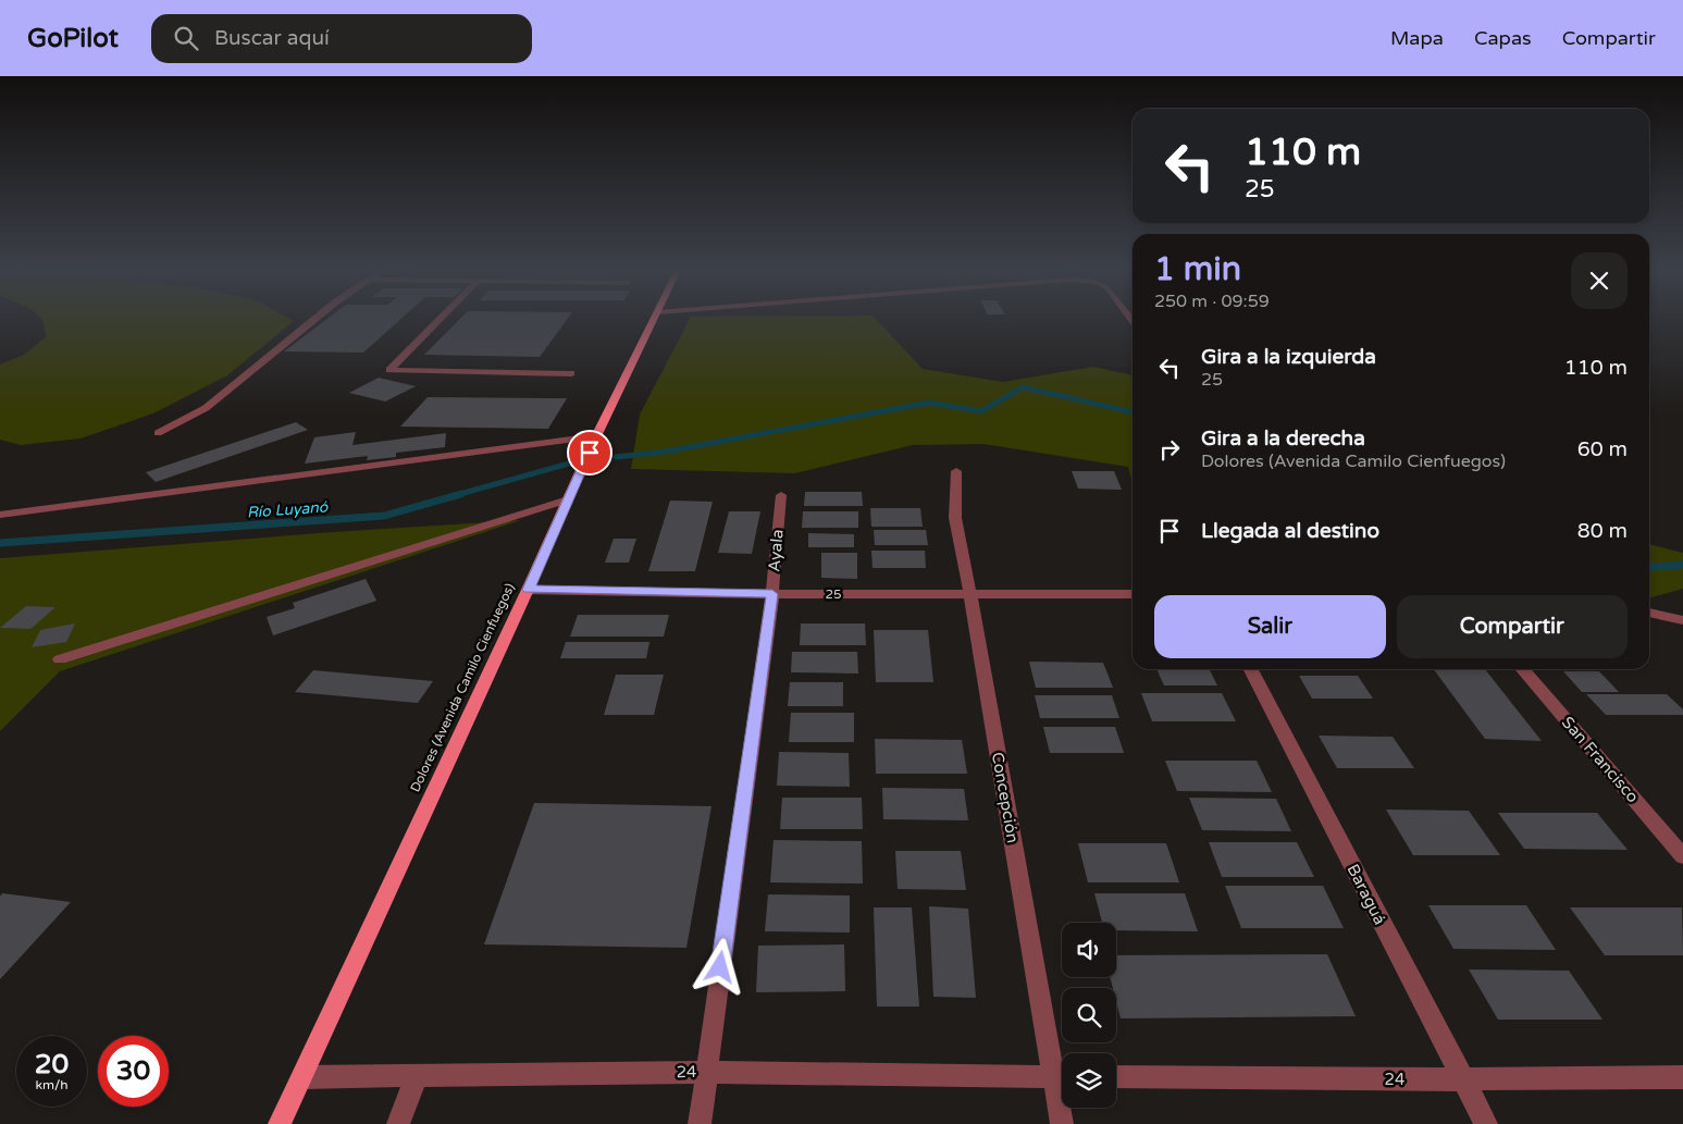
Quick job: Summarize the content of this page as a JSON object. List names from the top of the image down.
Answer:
{
  "streets": {
    "main road": ["Dolores (Avenida Camilo Cienfuegos)"],
    "street": [
      "Ayala",
      "25",
      "San Francisco",
      "Concepción",
      "Baraguá",
      "24"
    ]
  },
  "crossings": [
    ["Ayala", "25"],
    ["Ayala", "24"],
    ["25", "Dolores (Avenida Camilo Cienfuegos)"],
    ["25", "Concepción"],
    ["Dolores (Avenida Camilo Cienfuegos)", "24"],
    ["Baraguá", "24"]
  ],
  "water": ["Río Luyanó"],
  "page": {
    "header": "GoPilot",
    "search": "Buscar aquí",
    "nav": ["Mapa", "Capas", "Compartir"],
    "turn": ["110 m", "25"],
    "heading": ["1 min", "250 m · 09:59"],
    "list": [
      {
        "name": "Gira a la izquierda",
        "note": "25",
        "value": "110 m"
      },
      {
        "name": "Gira a la derecha",
        "note": "Dolores (Avenida Camilo Cienfuegos)",
        "value": "60 m"
      },
      {
        "name": "Llegada al destino",
        "value": "80 m"
      }
    ],
    "buttons": ["Salir", "Compartir"],
    "speed": "20 km/h",
    "limit": "30"
  }
}
